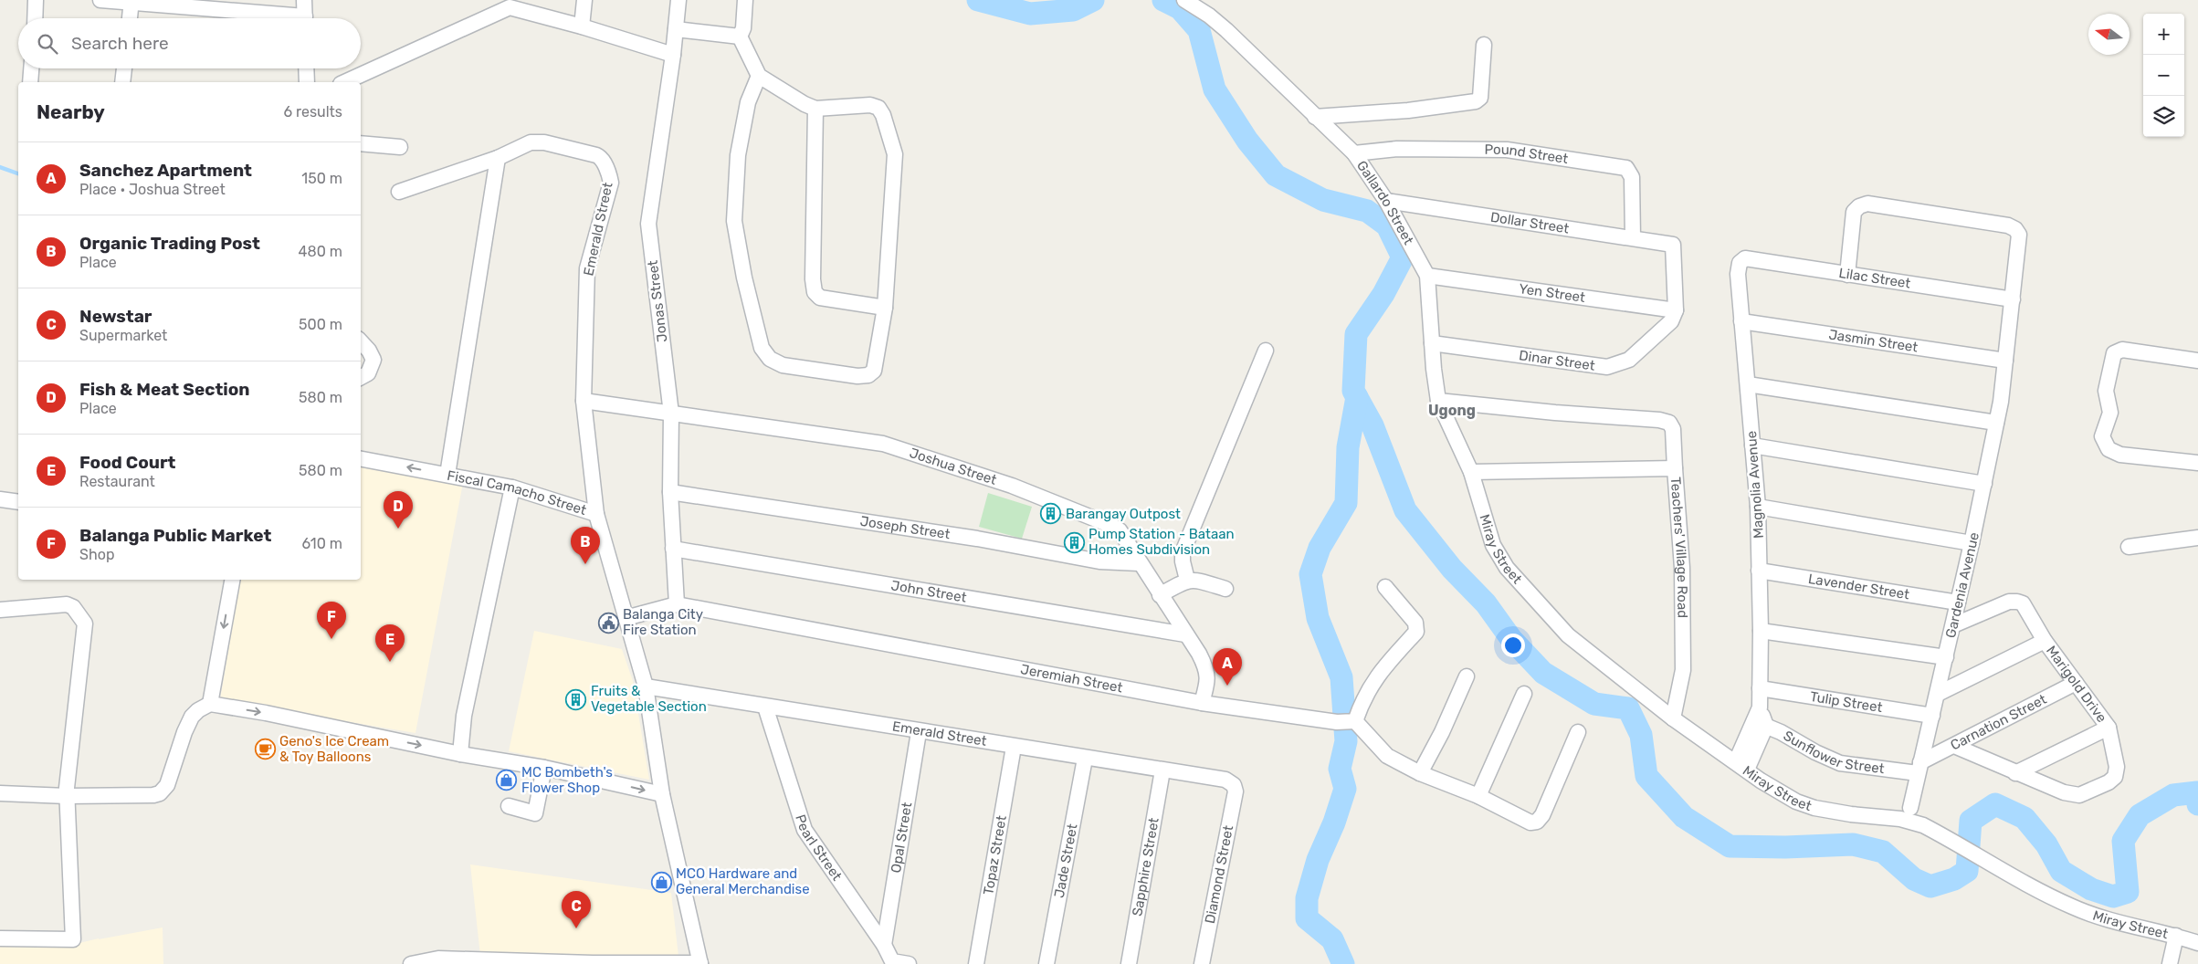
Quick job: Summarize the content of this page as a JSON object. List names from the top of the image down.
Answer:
{
  "streets": {
    "street": [
      "Pound Street",
      "Gallardo Street",
      "Dollar Street",
      "Emerald Street",
      "Lilac Street",
      "Yen Street",
      "Jonas Street",
      "Jasmin Street",
      "Dinar Street",
      "Joshua Street",
      "Magnolia Avenue",
      "Fiscal Camacho Street",
      "Joseph Street",
      "Teachers' Village Road",
      "Miray Street",
      "Gardenia Avenue",
      "Lavender Street",
      "John Street",
      "Jeremiah Street",
      "Marigold Drive",
      "Tulip Street",
      "Carnation Street",
      "Sunflower Street",
      "Opal Street",
      "Pearl Street",
      "Topaz Street",
      "Jade Street",
      "Sapphire Street",
      "Diamond Street"
    ]
  },
  "crossings": [
    ["Pound Street", "Gallardo Street"],
    ["Pound Street", "Dollar Street"],
    ["Gallardo Street", "Dollar Street"],
    ["Gallardo Street", "Yen Street"],
    ["Gallardo Street", "Dinar Street"],
    ["Gallardo Street", "Teachers' Village Road"],
    ["Gallardo Street", "Miray Street"],
    ["Dollar Street", "Yen Street"],
    ["Dollar Street", "Dinar Street"],
    ["Emerald Street", "Joshua Street"],
    ["Emerald Street", "Fiscal Camacho Street"],
    ["Emerald Street", "Opal Street"],
    ["Emerald Street", "Pearl Street"],
    ["Emerald Street", "Topaz Street"],
    ["Emerald Street", "Jade Street"],
    ["Emerald Street", "Sapphire Street"],
    ["Emerald Street", "Diamond Street"],
    ["Lilac Street", "Magnolia Avenue"],
    ["Lilac Street", "Gardenia Avenue"],
    ["Yen Street", "Dinar Street"],
    ["Jonas Street", "Joshua Street"],
    ["Jonas Street", "Joseph Street"],
    ["Jonas Street", "John Street"],
    ["Jonas Street", "Jeremiah Street"],
    ["Jasmin Street", "Magnolia Avenue"],
    ["Jasmin Street", "Gardenia Avenue"],
    ["Joshua Street", "Joseph Street"],
    ["Joshua Street", "John Street"],
    ["Joshua Street", "Jeremiah Street"],
    ["Magnolia Avenue", "Miray Street"],
    ["Magnolia Avenue", "Lavender Street"],
    ["Magnolia Avenue", "Tulip Street"],
    ["Magnolia Avenue", "Sunflower Street"],
    ["Fiscal Camacho Street", "Jeremiah Street"],
    ["Teachers' Village Road", "Miray Street"],
    ["Gardenia Avenue", "Lavender Street"],
    ["Gardenia Avenue", "Marigold Drive"],
    ["Gardenia Avenue", "Tulip Street"],
    ["Gardenia Avenue", "Carnation Street"],
    ["Gardenia Avenue", "Sunflower Street"],
    ["Marigold Drive", "Carnation Street"],
    ["Carnation Street", "Sunflower Street"],
    ["Opal Street", "Pearl Street"]
  ],
  "districts": ["Ugong"],
  "places": {
    "building": ["Barangay Outpost", "Pump Station - Bataan Homes Subdivision", "Fruits & Vegetable Section"],
    "public building": ["Balanga City Fire Station"],
    "cafe": ["Geno's Ice Cream & Toy Balloons"],
    "shop": ["MC Bombeth's Flower Shop", "MCO Hardware and General Merchandise"]
  },
  "north": "left",
  "page": {
    "map_buttons": ["+", "−"],
    "search": "Search here",
    "heading": ["Nearby", "6 results"],
    "list": [
      {
        "mark": "A",
        "name": "Sanchez Apartment",
        "note": "Place · Joshua Street",
        "value": "150 m"
      },
      {
        "mark": "B",
        "name": "Organic Trading Post",
        "note": "Place",
        "value": "480 m"
      },
      {
        "mark": "C",
        "name": "Newstar",
        "note": "Supermarket",
        "value": "500 m"
      },
      {
        "mark": "D",
        "name": "Fish & Meat Section",
        "note": "Place",
        "value": "580 m"
      },
      {
        "mark": "E",
        "name": "Food Court",
        "note": "Restaurant",
        "value": "580 m"
      },
      {
        "mark": "F",
        "name": "Balanga Public Market",
        "note": "Shop",
        "value": "610 m"
      }
    ],
    "pins": [
      "D",
      "B",
      "F",
      "E",
      "A",
      "C"
    ]
  }
}
